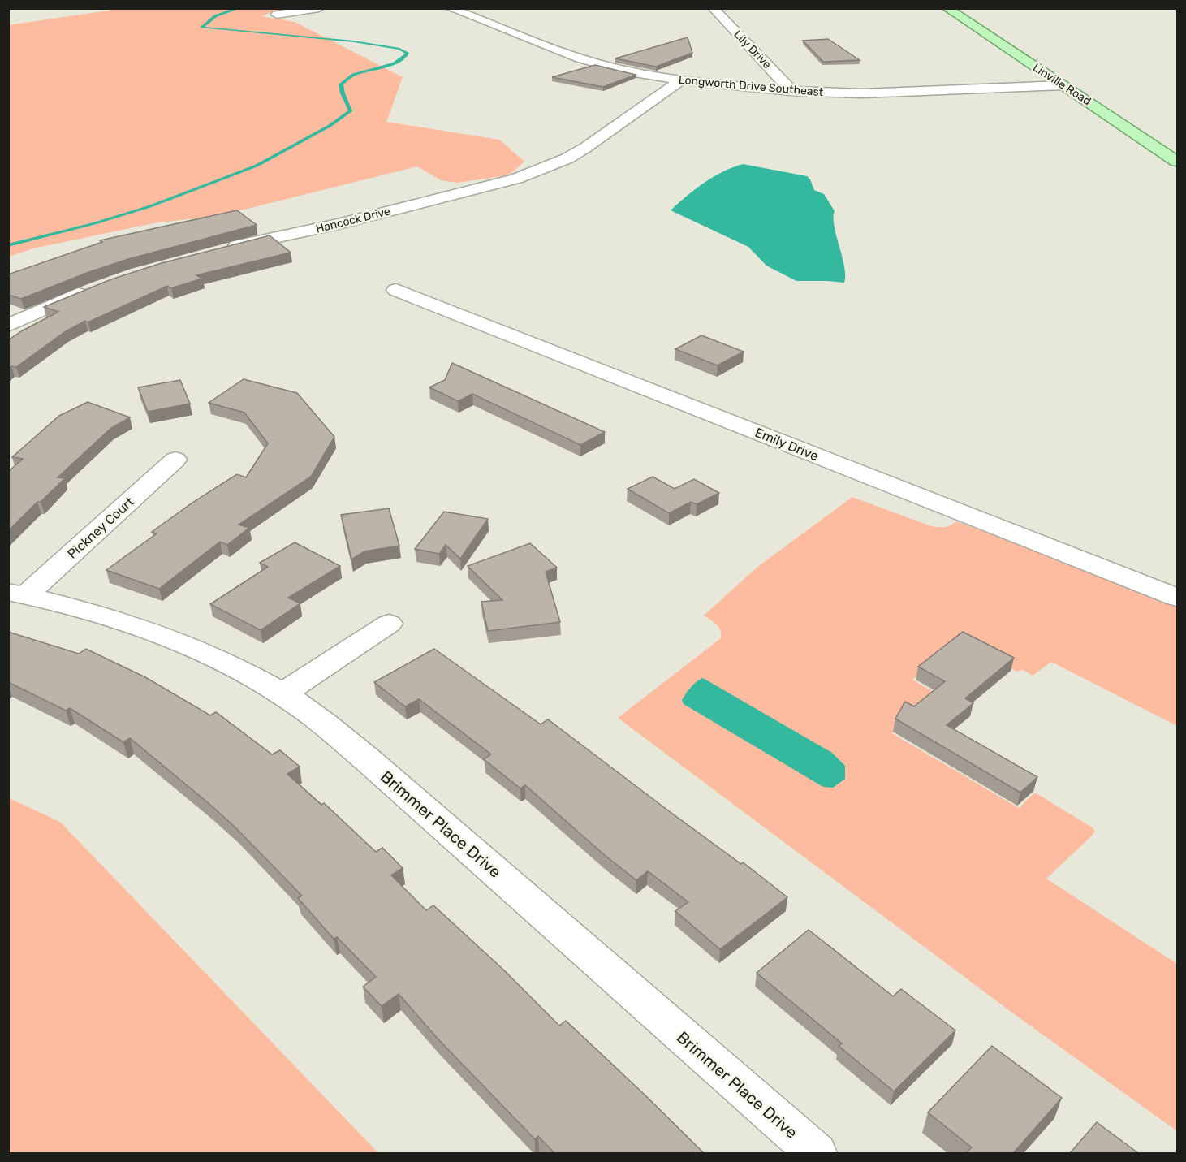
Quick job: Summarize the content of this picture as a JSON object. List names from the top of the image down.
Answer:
{
  "streets": {
    "main road": ["Linville Road"],
    "street": [
      "Lily Drive",
      "Longworth Drive Southeast",
      "Hancock Drive",
      "Emily Drive",
      "Pickney Court",
      "Brimmer Place Drive"
    ]
  },
  "crossings": [
    ["Lily Drive", "Longworth Drive Southeast"],
    ["Linville Road", "Longworth Drive Southeast"],
    ["Longworth Drive Southeast", "Hancock Drive"],
    ["Pickney Court", "Brimmer Place Drive"]
  ]
}
